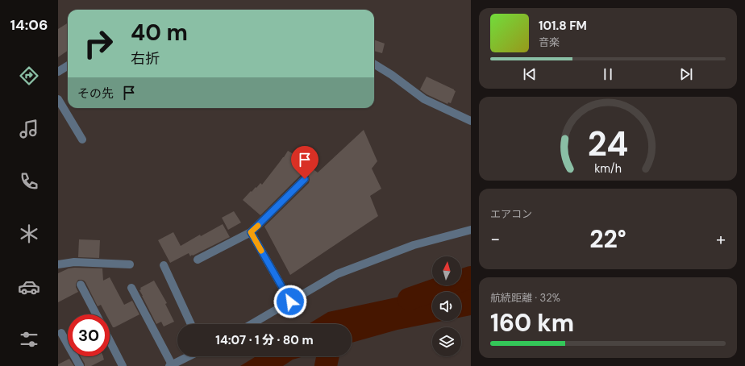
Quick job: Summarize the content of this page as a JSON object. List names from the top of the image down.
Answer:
{
  "north": "top",
  "page": {
    "tabs": "14:06",
    "turn": ["40 m", "右折"],
    "song": ["101.8 FM", "音楽"],
    "then": "その先",
    "tile": [
      "エアコン",
      ["航続距離 · 32%", "160 km"]
    ],
    "heat": ["−", "22°", "+"],
    "limit": "30",
    "trip": "14:07 · 1 分 · 80 m",
    "gauge": ["24", "km/h"]
  }
}
